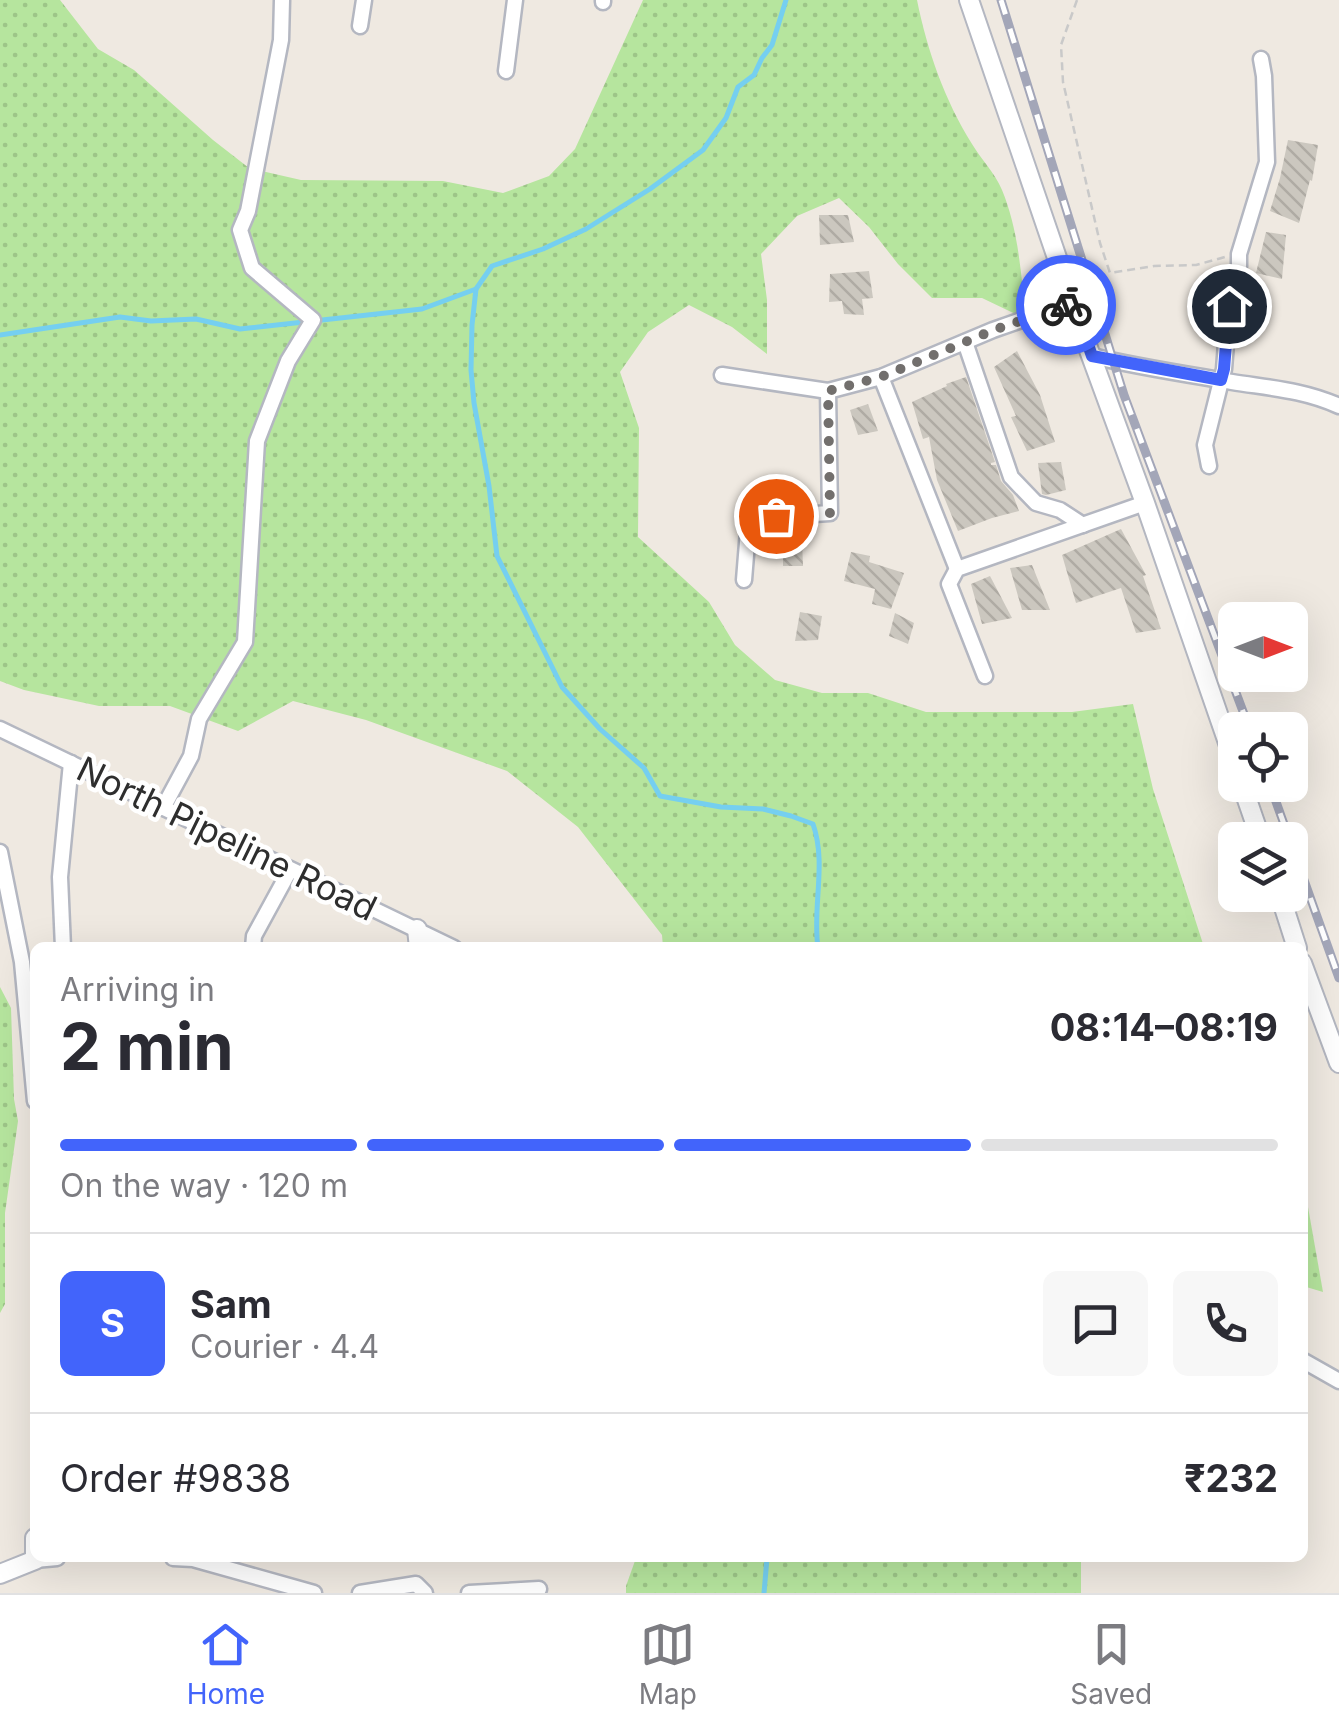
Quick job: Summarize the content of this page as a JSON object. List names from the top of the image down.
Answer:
{
  "streets": {
    "street": ["North Pipeline Road"]
  },
  "north": "right",
  "page": {
    "heading": ["2 min", "Arriving in", "08:14–08:19"],
    "panel": [
      "Sam",
      "Courier · 4.4",
      "Order #9838",
      "₹232"
    ],
    "bar": "On the way · 120 m",
    "round": "S",
    "tabs": ["Home", "Map", "Saved"]
  }
}
